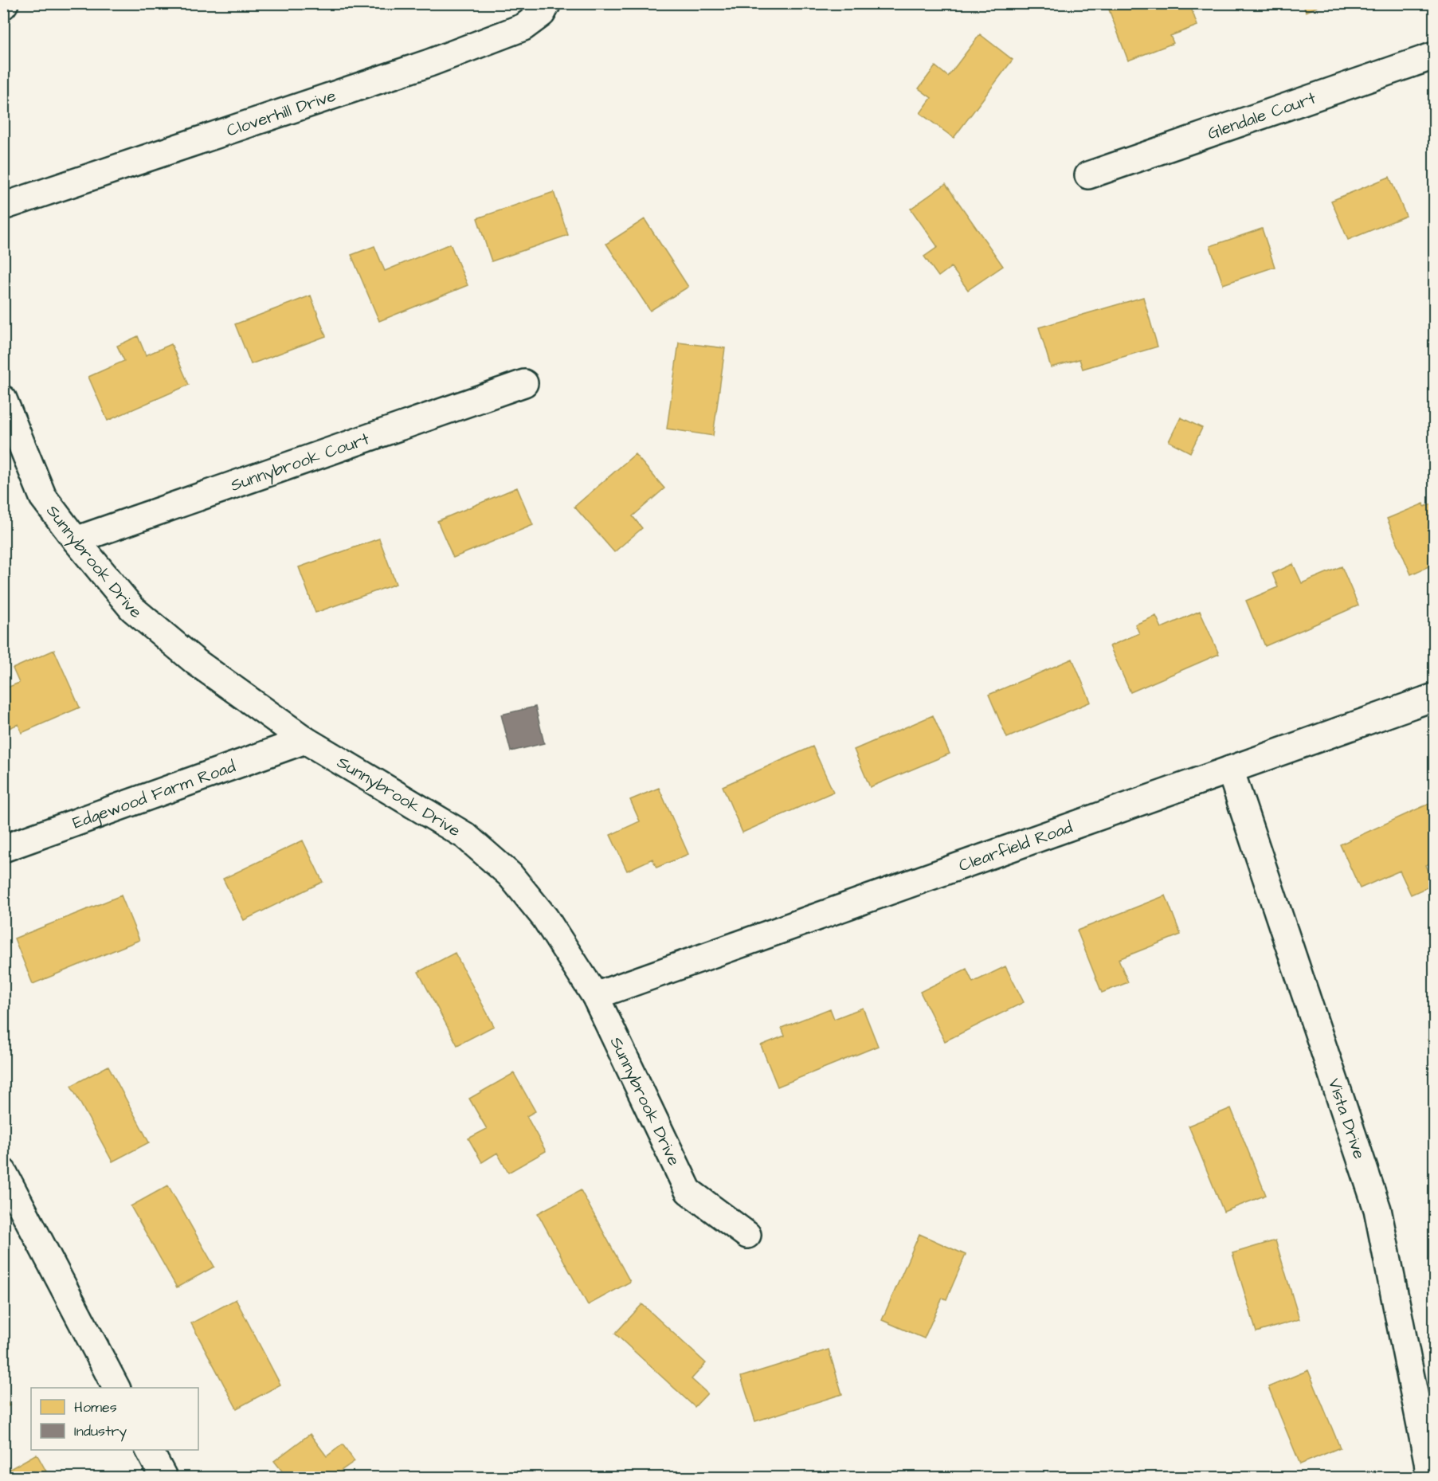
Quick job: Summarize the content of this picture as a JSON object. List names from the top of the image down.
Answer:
{
  "streets": {
    "street": [
      "Cloverhill Drive",
      "Glendale Court",
      "Sunnybrook Court",
      "Sunnybrook Drive",
      "Edgewood Farm Road",
      "Clearfield Road",
      "Vista Drive"
    ]
  },
  "crossings": [
    ["Sunnybrook Court", "Sunnybrook Drive"],
    ["Sunnybrook Drive", "Edgewood Farm Road"],
    ["Sunnybrook Drive", "Clearfield Road"],
    ["Clearfield Road", "Vista Drive"]
  ],
  "legend": ["Homes", "Industry"]
}
